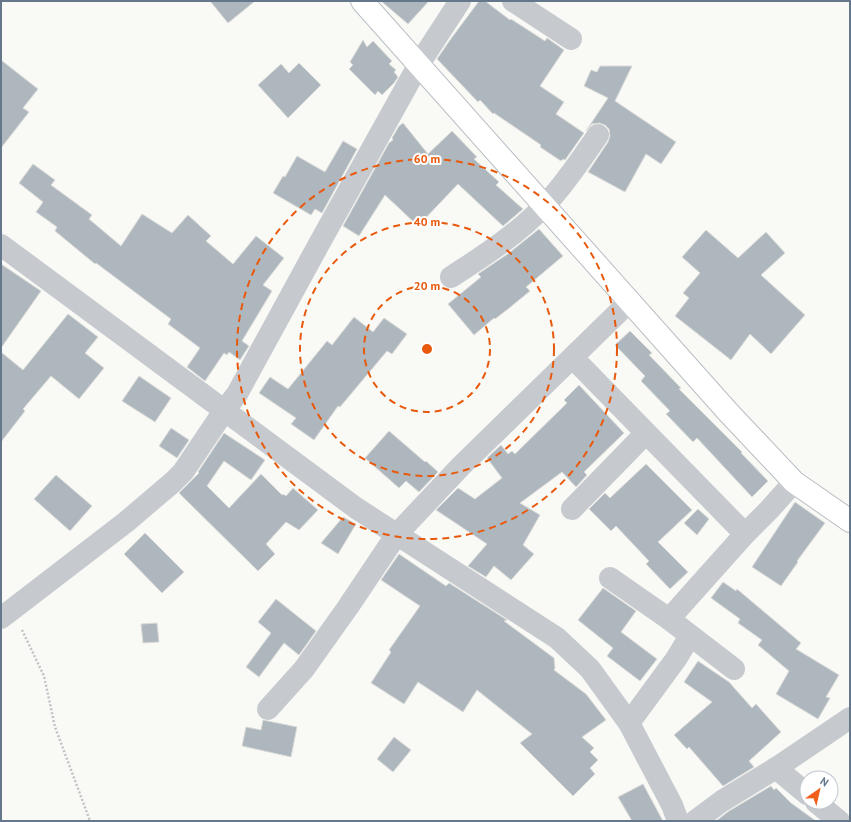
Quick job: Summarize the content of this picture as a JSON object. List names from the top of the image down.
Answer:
{
  "north": "top right",
  "rings": ["60 m", "40 m", "20 m"]
}
